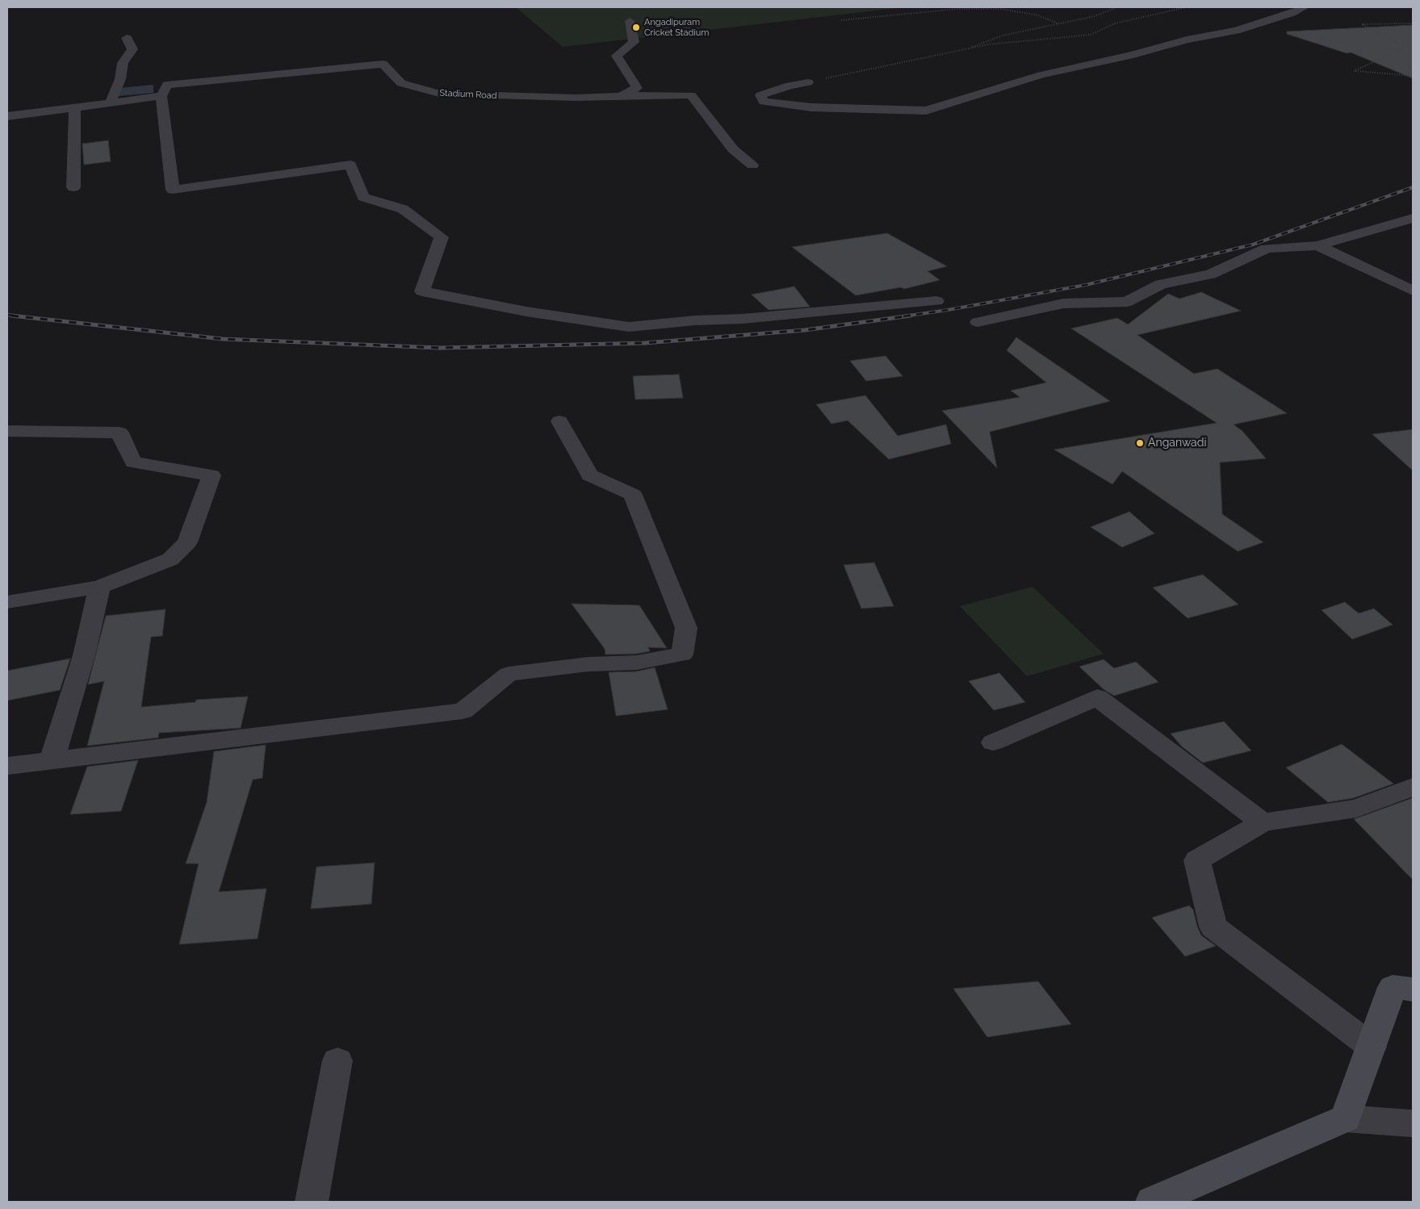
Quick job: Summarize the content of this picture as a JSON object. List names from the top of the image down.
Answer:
{
  "streets": {
    "street": ["Stadium Road"]
  },
  "places": ["Angadipuram Cricket Stadium", "Anganwadi"]
}
